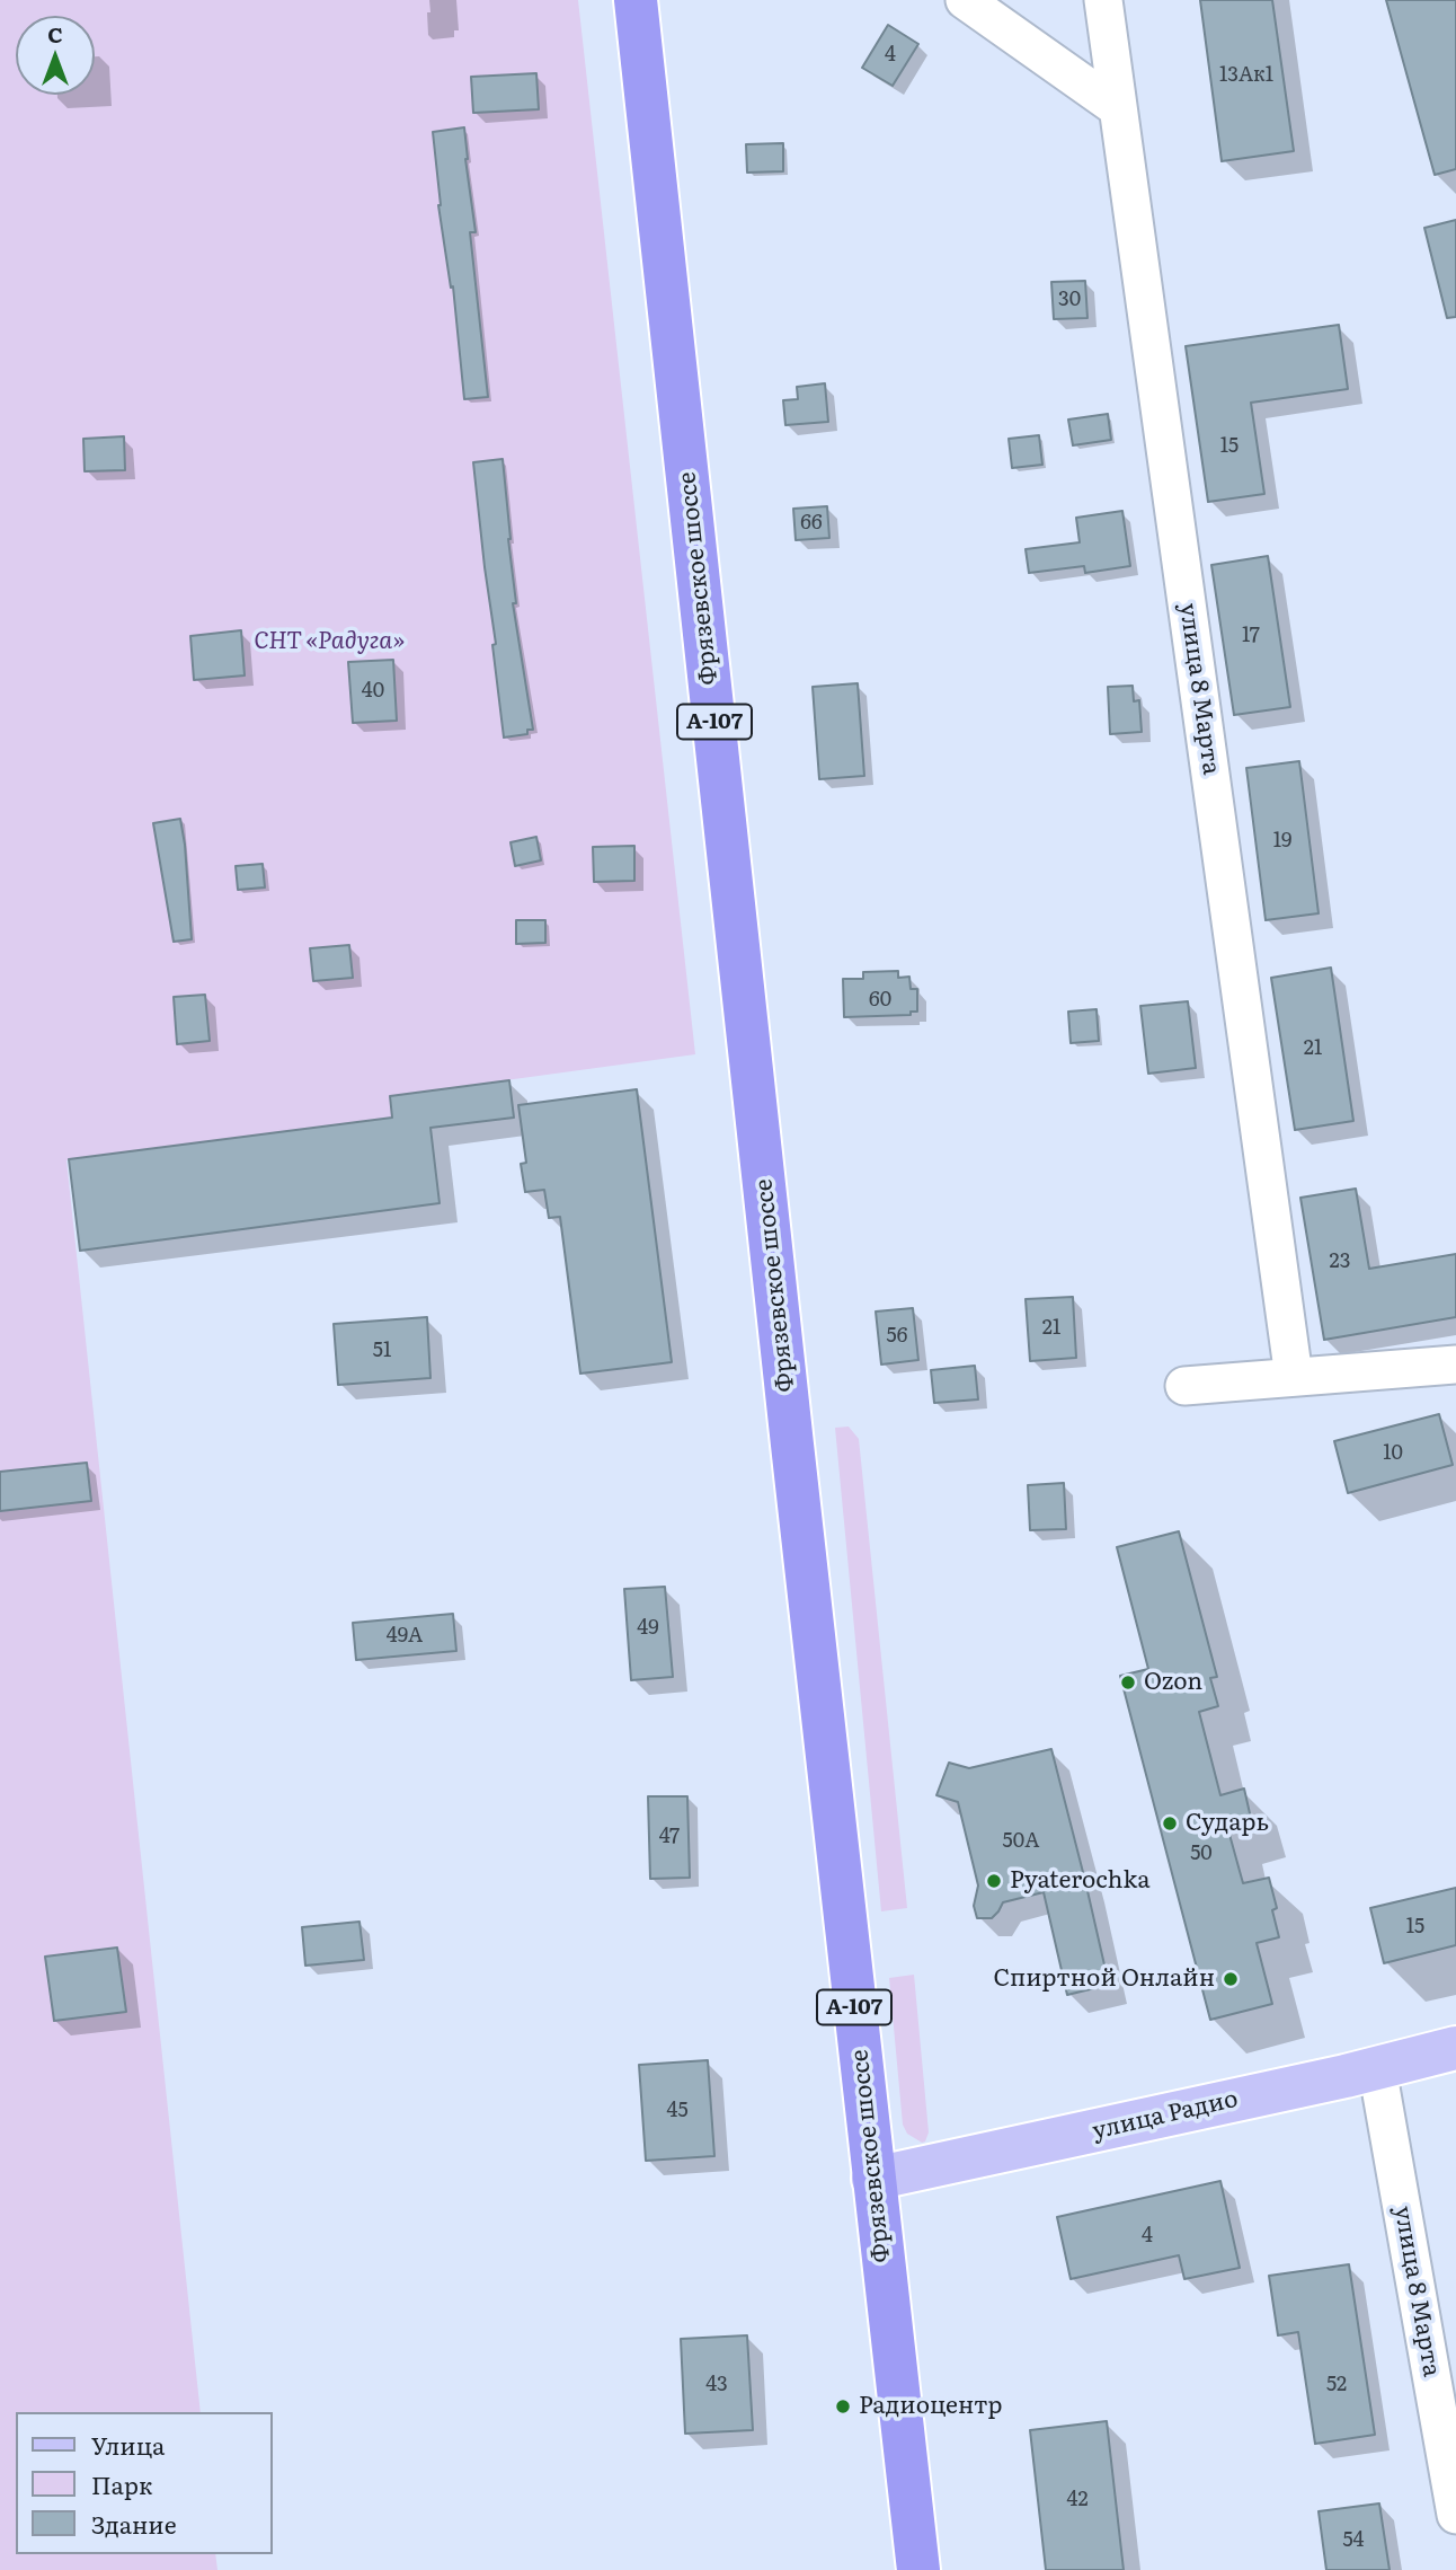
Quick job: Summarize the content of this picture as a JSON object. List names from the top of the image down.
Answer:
{
  "streets": {
    "highway": ["Фрязевское шоссе", "А-107"],
    "main road": ["улица Радио"],
    "street": ["улица 8 Марта"]
  },
  "crossings": [
    ["Фрязевское шоссе", "улица Радио"],
    ["улица 8 Марта", "улица Радио"]
  ],
  "parks": ["СНТ «Радуга»"],
  "places": [
    "Ozon",
    "Сударь",
    "Pyaterochka",
    "Спиртной Онлайн",
    "Радиоцентр"
  ],
  "house_numbers": [
    "4",
    "13Ак1",
    "30",
    "15",
    "66",
    "17",
    "40",
    "19",
    "60",
    "21",
    "23",
    "21",
    "56",
    "51",
    "10",
    "49",
    "49А",
    "47",
    "50А",
    "50",
    "15",
    "45",
    "4",
    "43",
    "52",
    "42",
    "54"
  ],
  "legend": ["Улица", "Парк", "Здание"],
  "north": "top"
}
